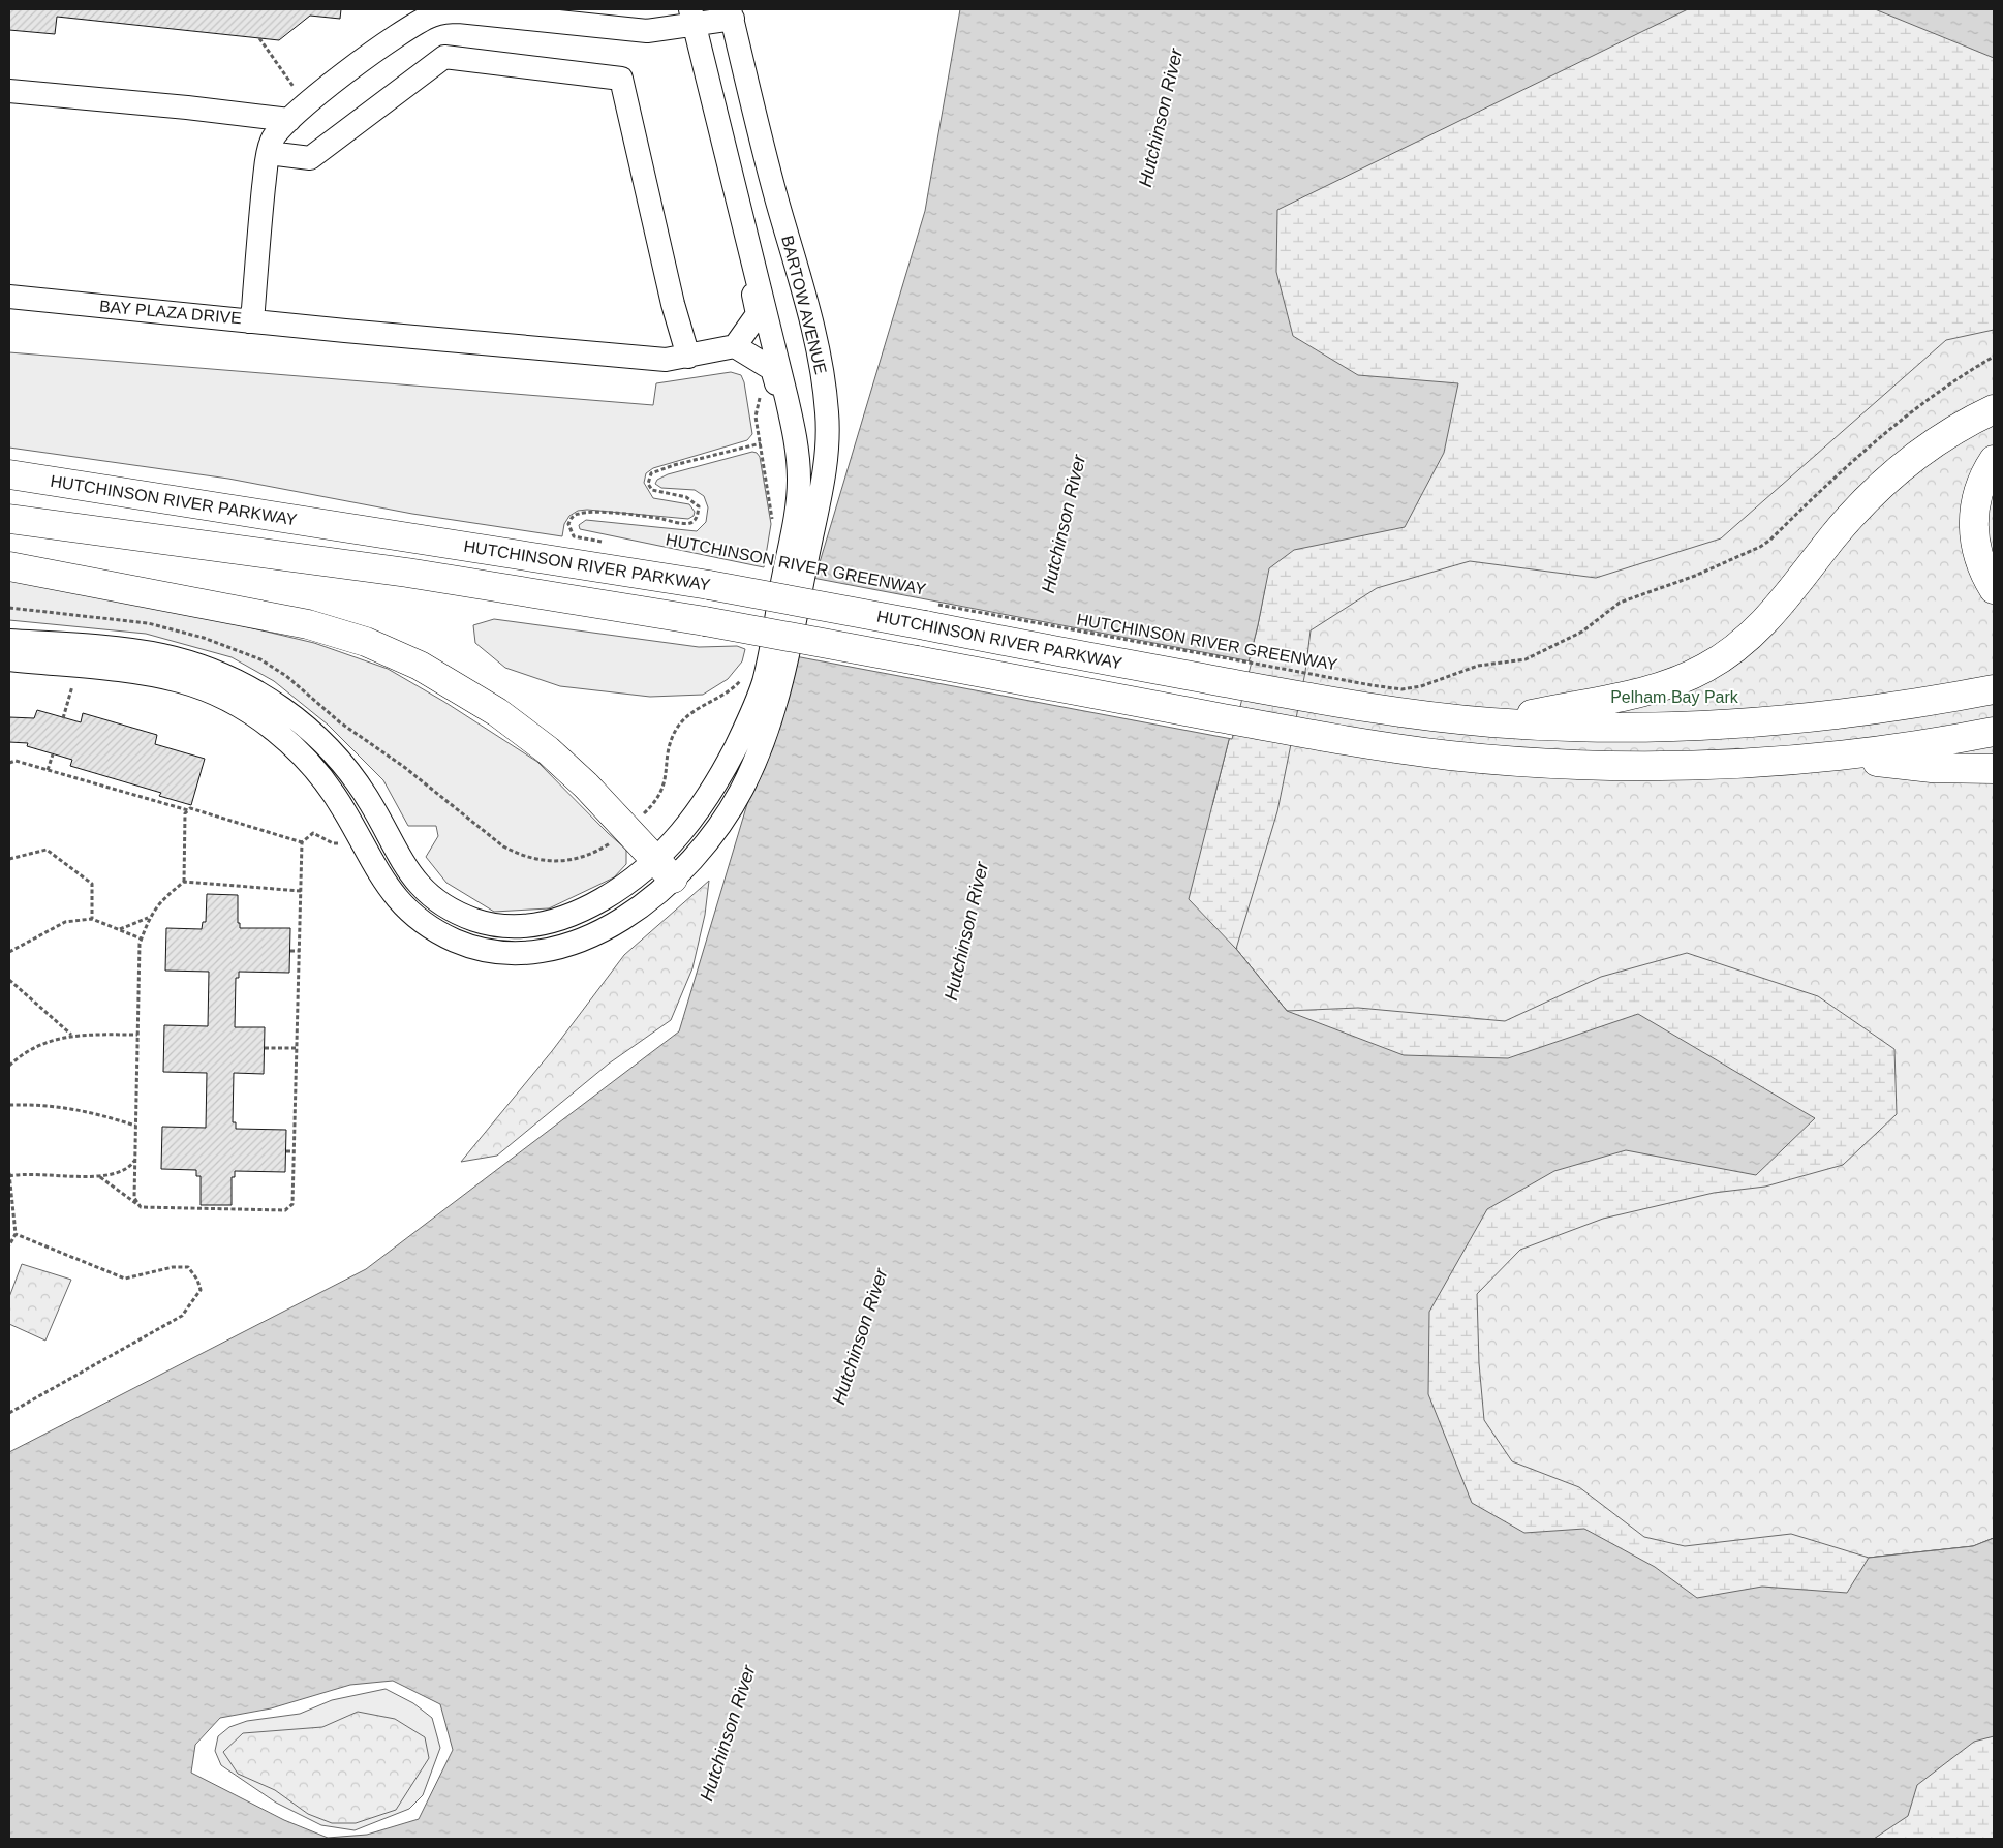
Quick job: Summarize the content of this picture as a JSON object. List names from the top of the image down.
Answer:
{
  "streets": {
    "highway": ["HUTCHINSON RIVER PARKWAY"],
    "street": ["BARTOW AVENUE", "BAY PLAZA DRIVE"],
    "path": ["HUTCHINSON RIVER GREENWAY"]
  },
  "crossings": [
    ["BARTOW AVENUE", "BAY PLAZA DRIVE"]
  ],
  "water": ["Hutchinson River"],
  "parks": ["Pelham Bay Park"]
}
